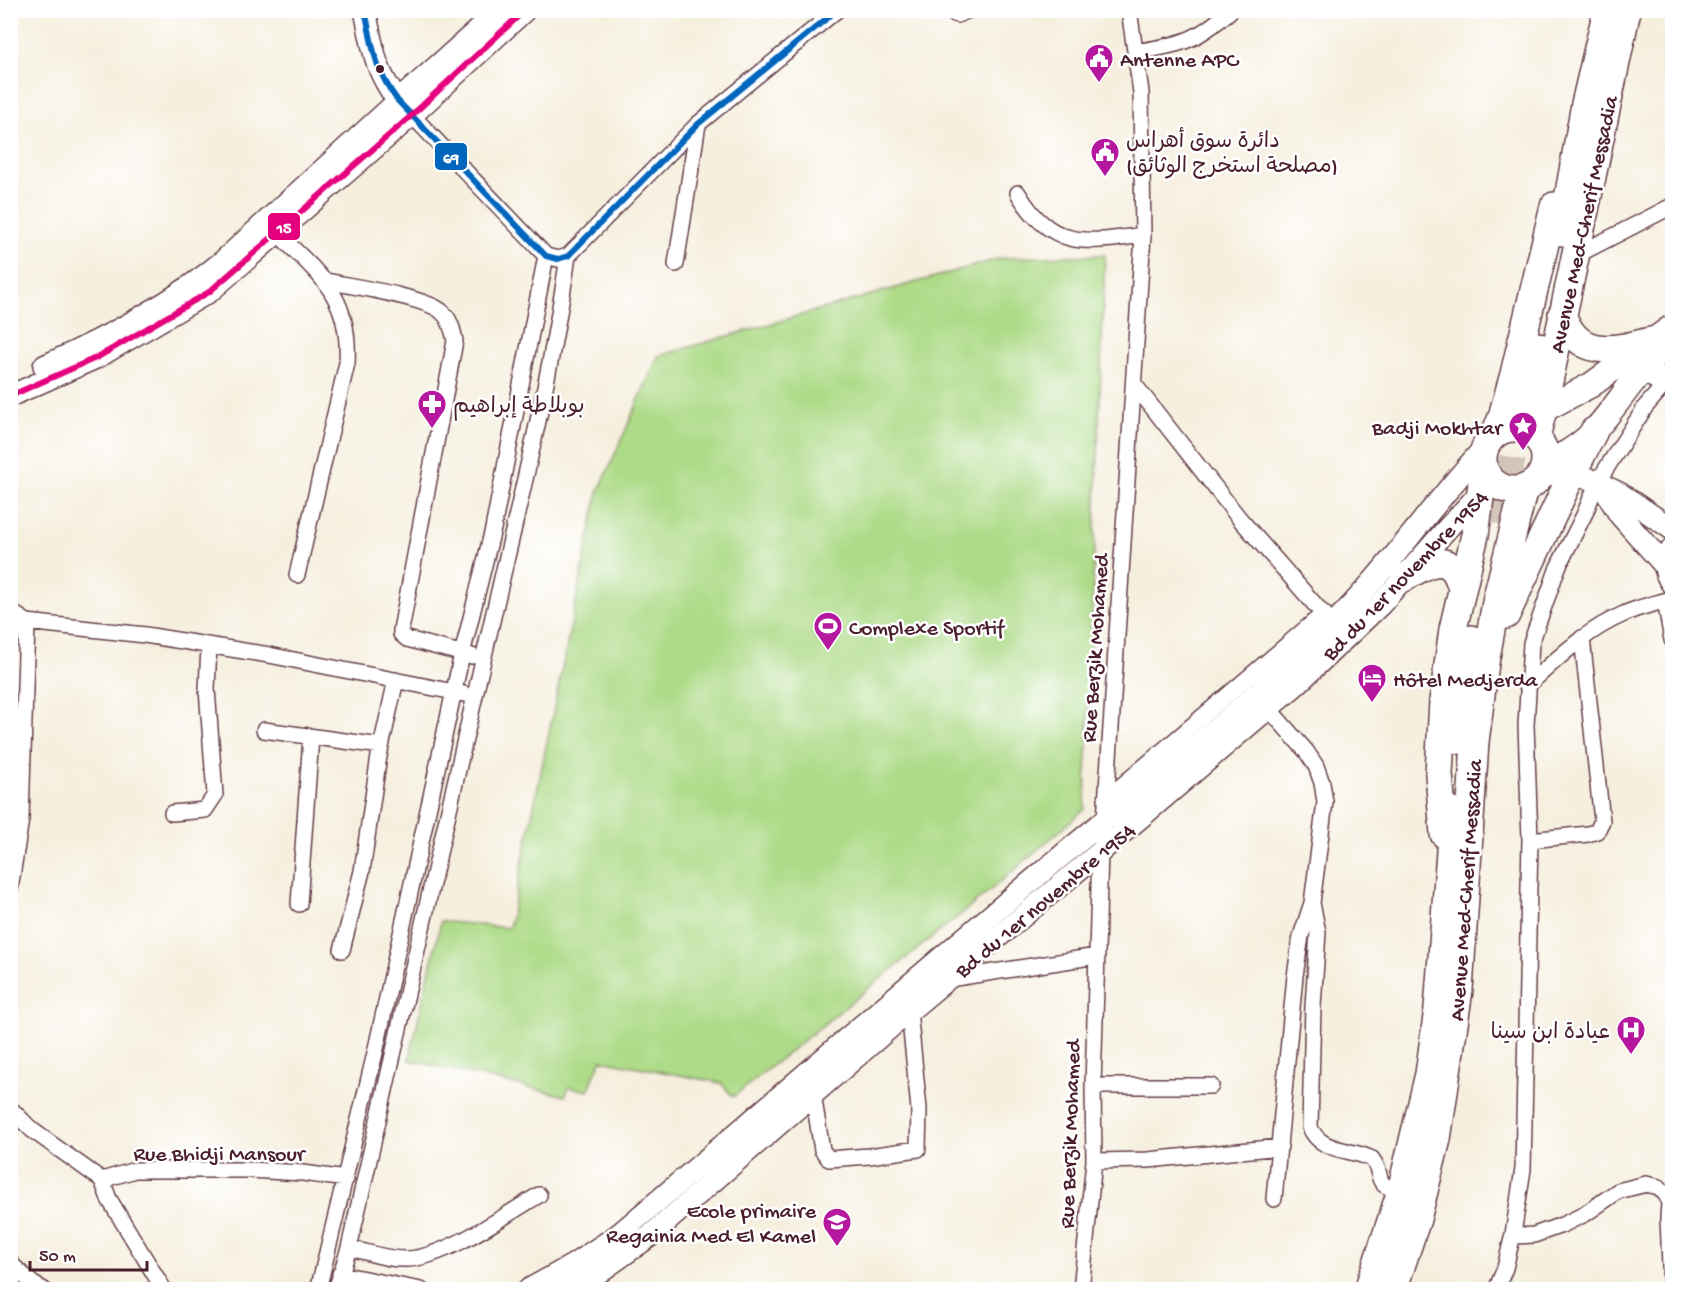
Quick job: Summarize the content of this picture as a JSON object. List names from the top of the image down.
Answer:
{
  "streets": {
    "highway": ["Avenue Med-Cherif Messadia"],
    "street": ["Bd du 1er novembre 1954", "Rue Berzik Mohamed", "Rue Bhidji Mansour"]
  },
  "crossings": [
    ["Bd du 1er novembre 1954", "Rue Berzik Mohamed"]
  ],
  "places": {
    "public building": ["Antenne APC", "دائرة سوق أهراس (مصلحة استخرج الوثائق)"],
    "pharmacy": ["بوبلاطة إبراهيم"],
    "place": ["Badji Mokhtar"],
    "sports": ["Complexe Sportif"],
    "hotel": ["Hôtel Medjerda"],
    "hospital": ["عيادة ابن سينا"],
    "school or university": ["Ecole primaire Regainia Med El Kamel"]
  },
  "lines": ["transit line 69", "transit line 15"],
  "scale_bar": "50 m"
}
